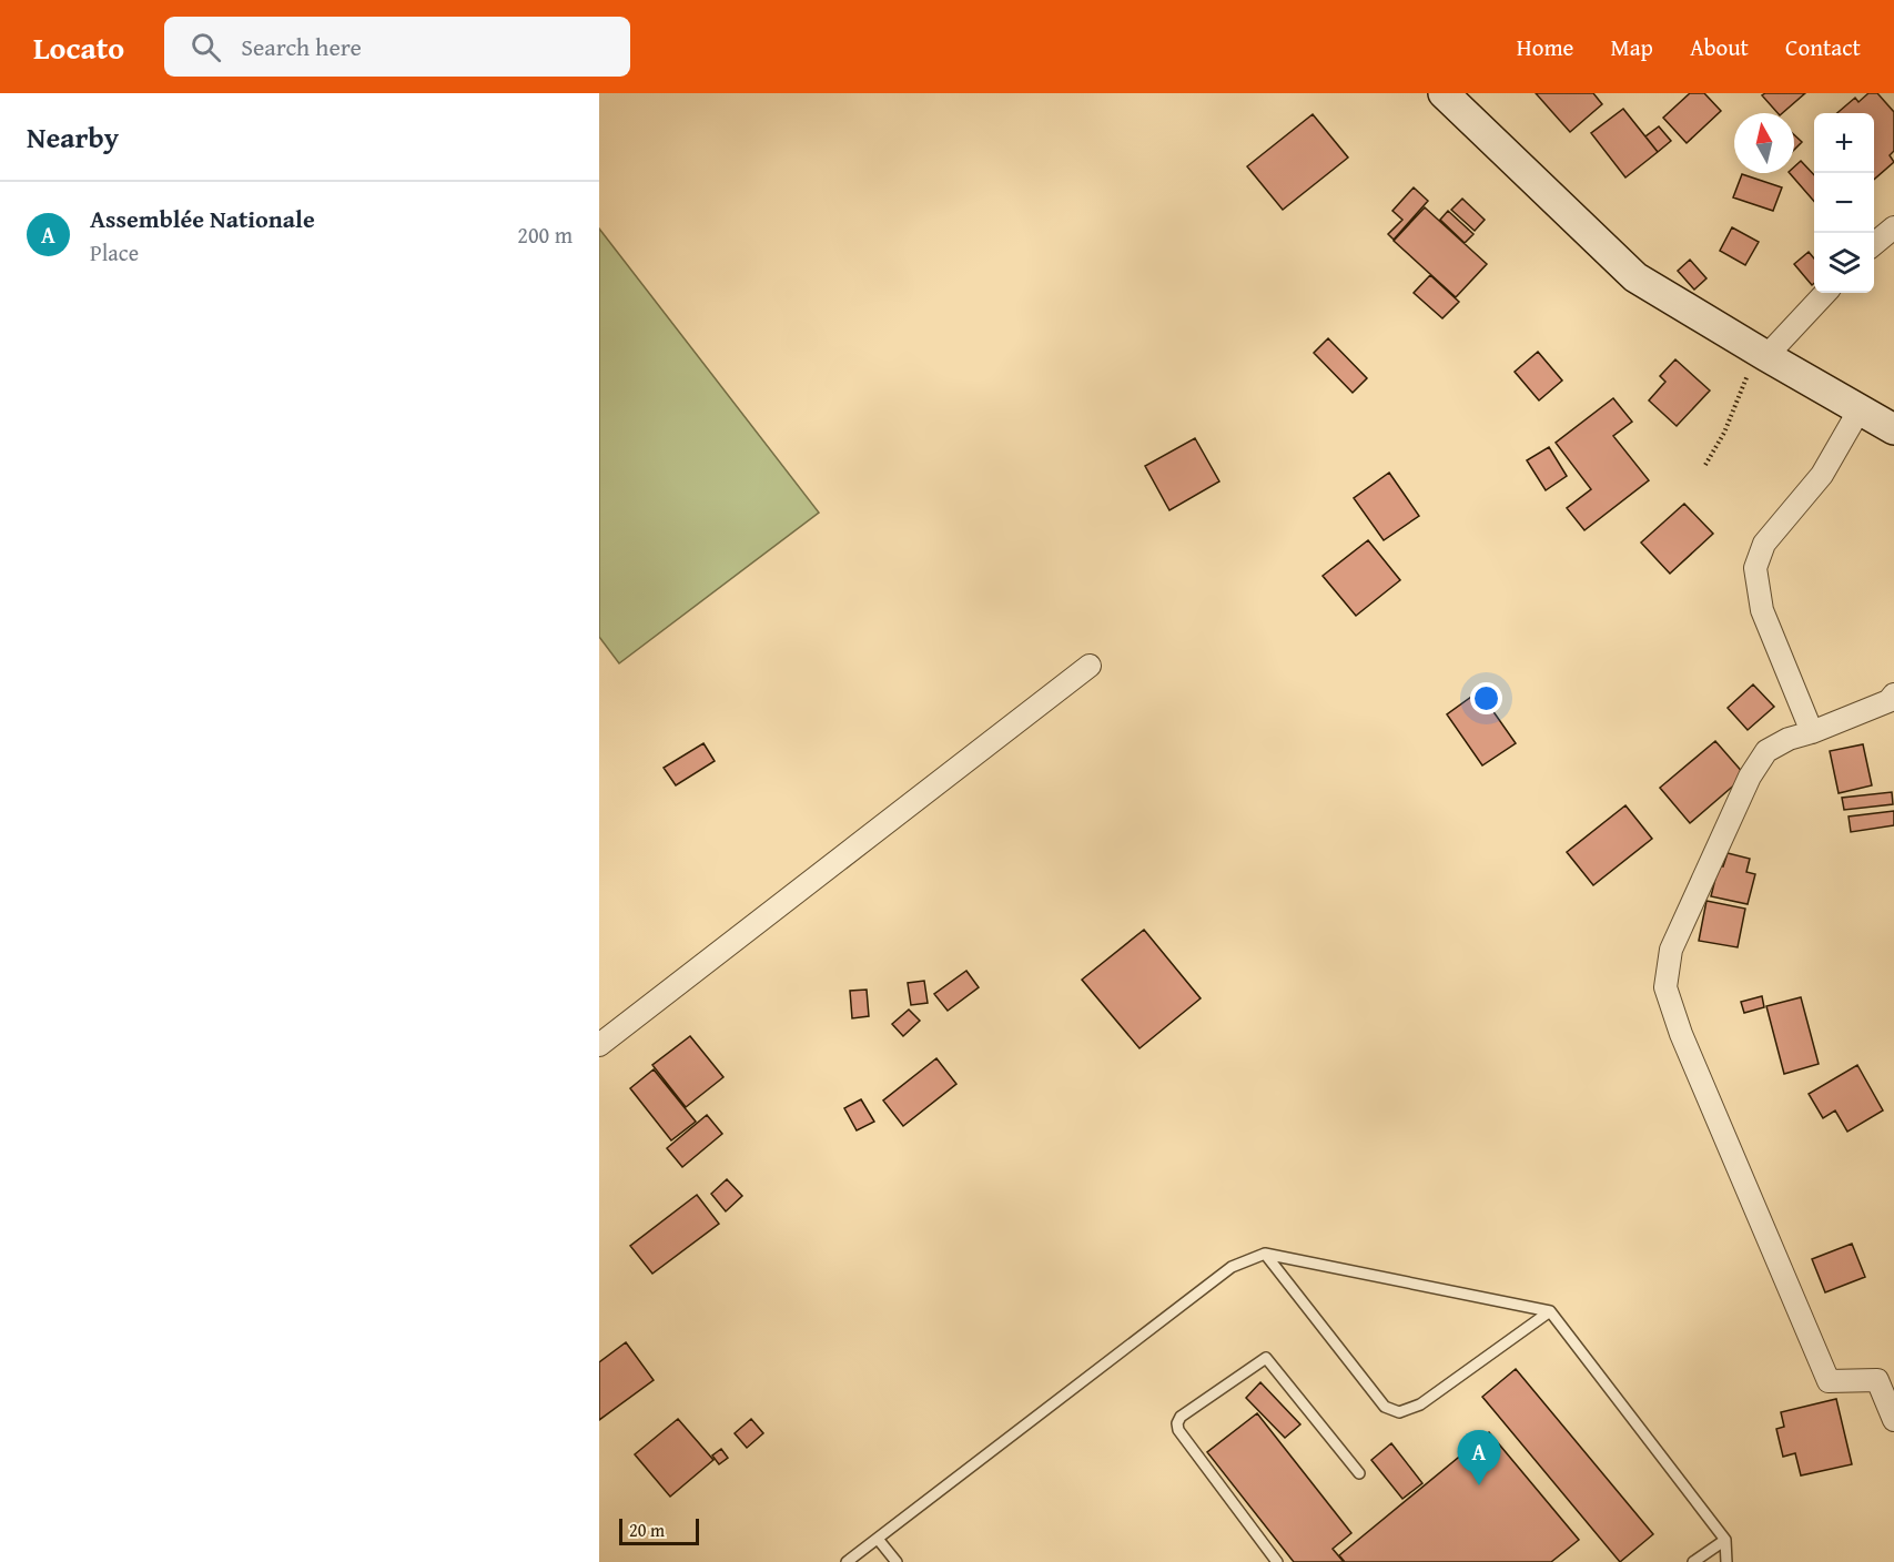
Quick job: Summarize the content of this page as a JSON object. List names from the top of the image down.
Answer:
{
  "scale_bar": "20 m",
  "north": "top",
  "page": {
    "header": "Locato",
    "search": "Search here",
    "nav": [
      "Home",
      "Map",
      "About",
      "Contact"
    ],
    "heading": "Nearby",
    "map_buttons": ["+", "−"],
    "list": [
      {
        "mark": "A",
        "name": "Assemblée Nationale",
        "note": "Place",
        "value": "200 m"
      }
    ],
    "pins": "A",
    "scale": "20 m"
  }
}
